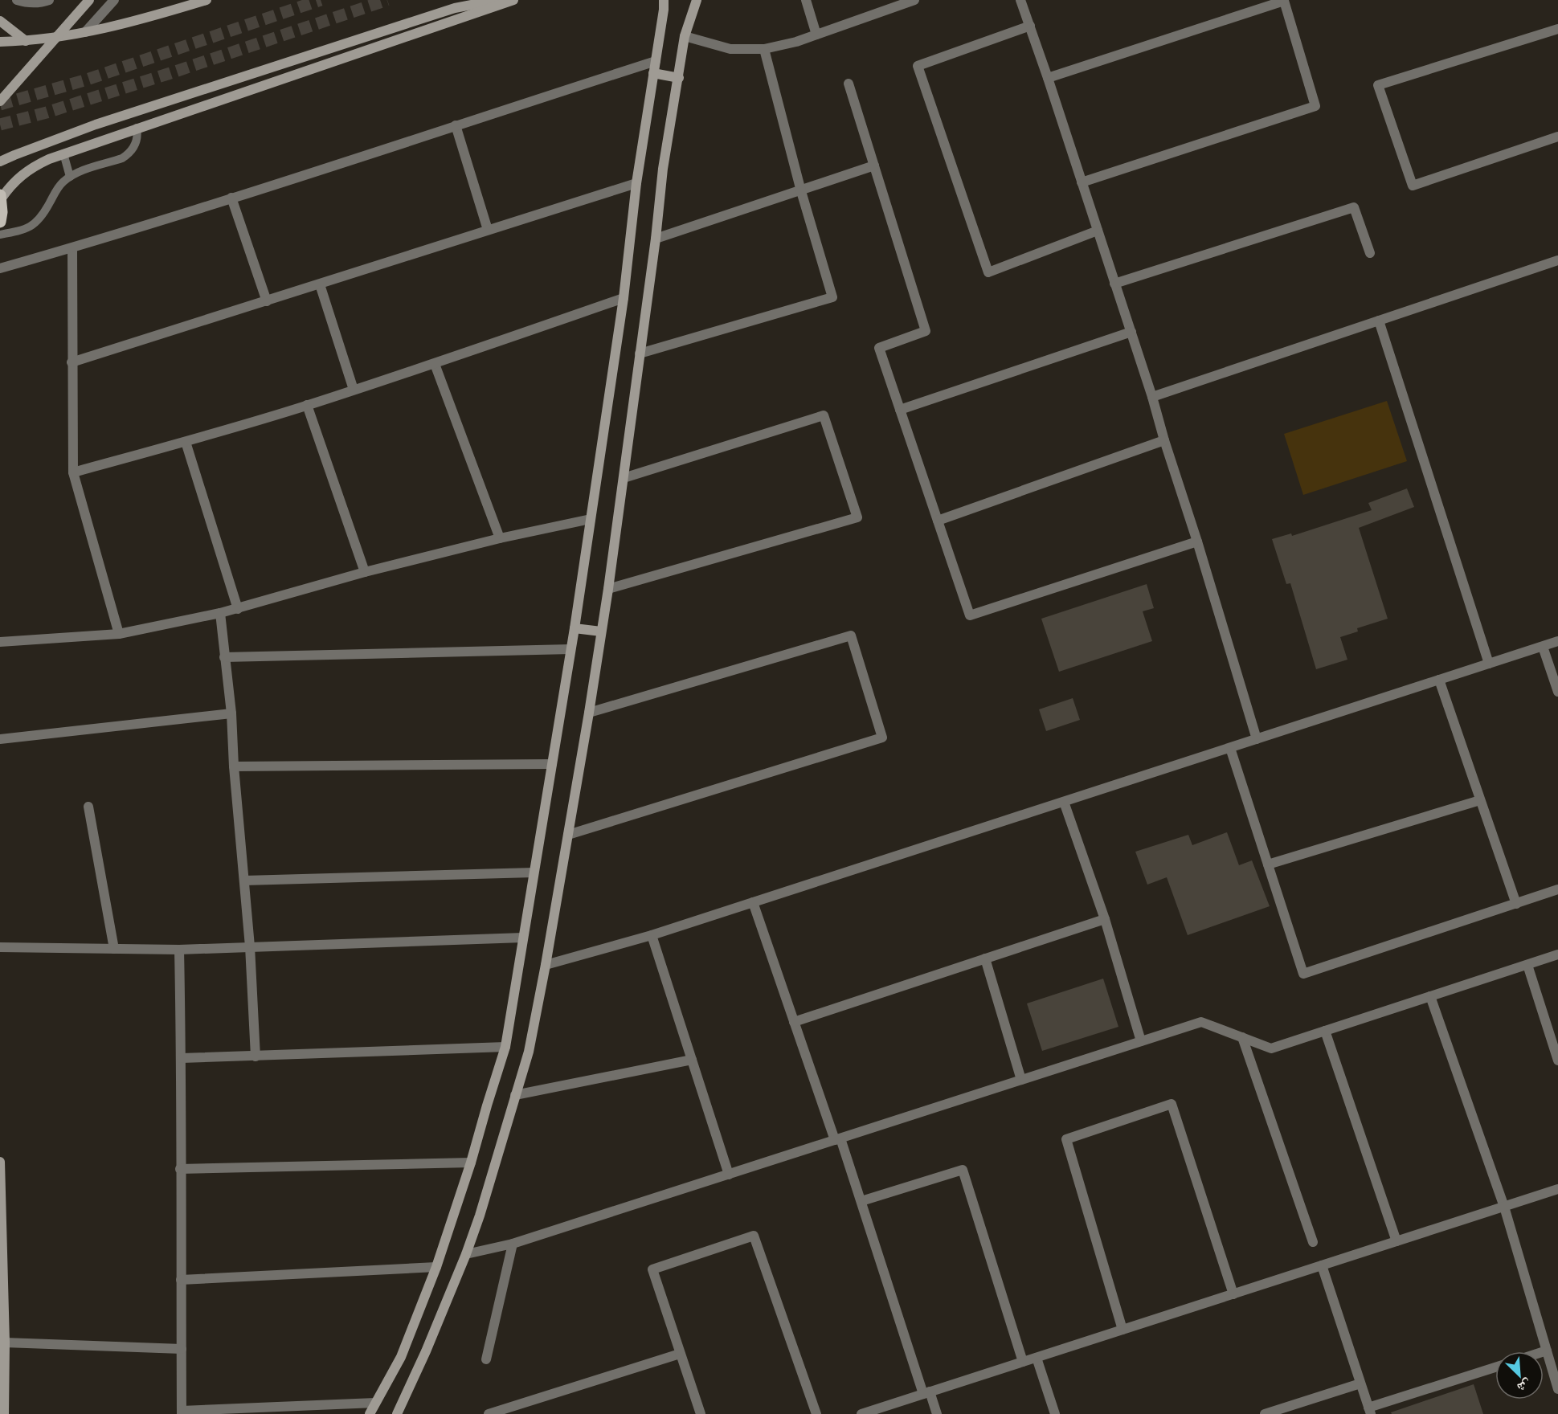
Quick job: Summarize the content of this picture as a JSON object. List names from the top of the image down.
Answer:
{
  "north": "bottom right"
}
